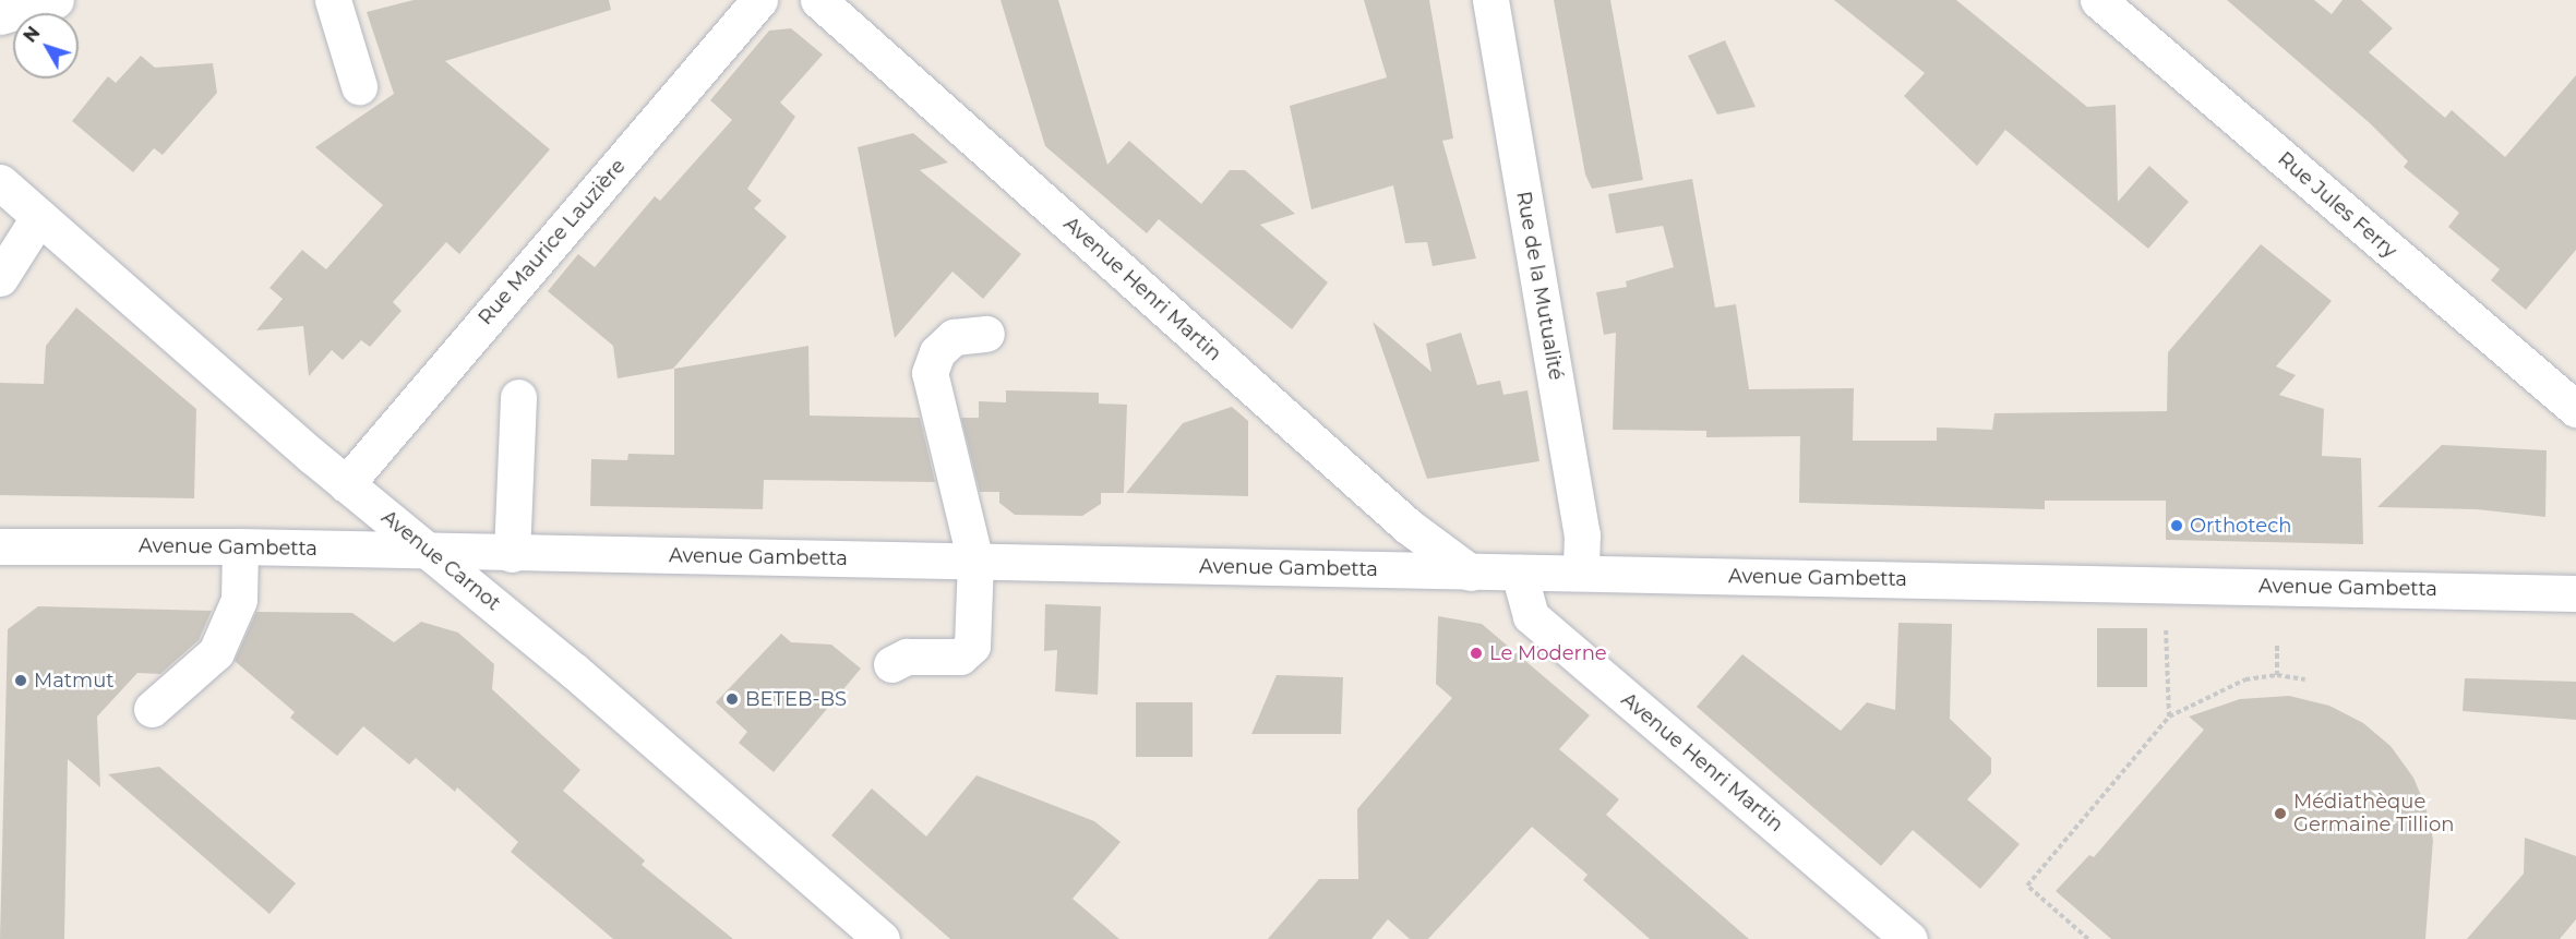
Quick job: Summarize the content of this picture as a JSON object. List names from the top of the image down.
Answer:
{
  "streets": {
    "street": [
      "Rue Jules Ferry",
      "Rue Maurice Lauzière",
      "Rue de la Mutualité",
      "Avenue Henri Martin",
      "Avenue Gambetta",
      "Avenue Carnot"
    ]
  },
  "crossings": [
    ["Rue Maurice Lauzière", "Avenue Carnot"],
    ["Rue de la Mutualité", "Avenue Gambetta"],
    ["Avenue Henri Martin", "Avenue Gambetta"],
    ["Avenue Gambetta", "Avenue Carnot"]
  ],
  "places": [
    "Orthotech",
    "Le Moderne",
    "Matmut",
    "BETEB-BS",
    "Médiathèque Germaine Tillion"
  ],
  "north": "top left"
}
